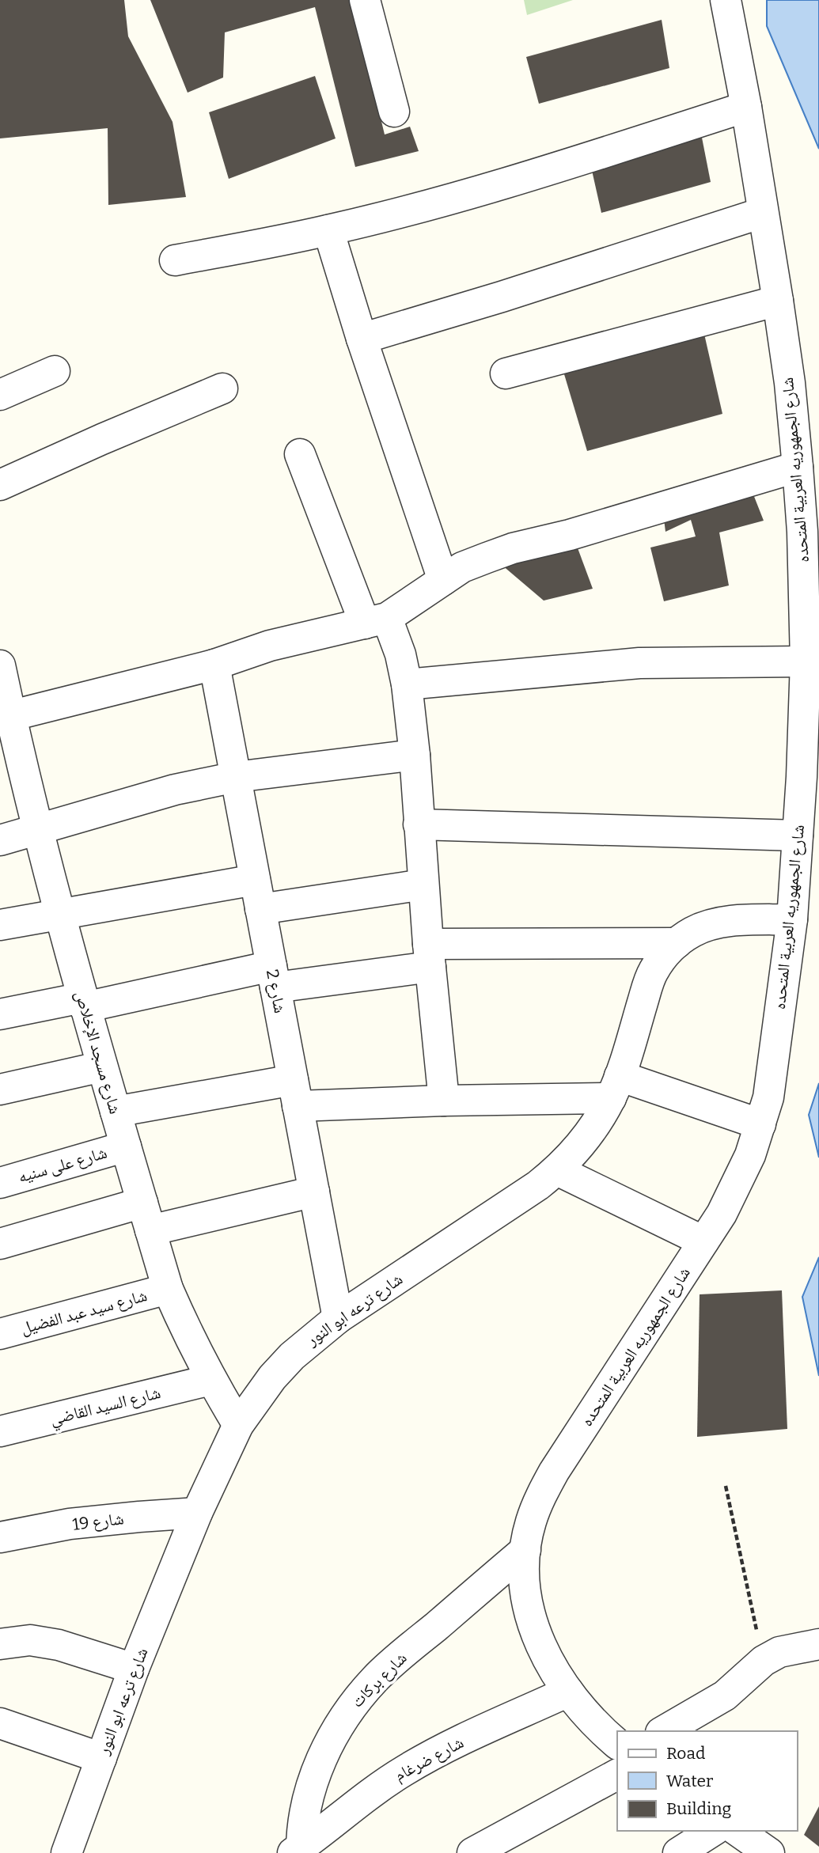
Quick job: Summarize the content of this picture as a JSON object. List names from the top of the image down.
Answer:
{
  "streets": {
    "street": [
      "شارع الجمهوريه العربية المتحده",
      "شارع 2",
      "شارع مسجد الإخلاص",
      "شارع على سنيه",
      "شارع ترعه ابو النور",
      "شارع سيد عبد الفضيل",
      "شارع السيد القاضي",
      "شارع 19",
      "شارع بركات",
      "شارع ضرغام"
    ]
  },
  "crossings": [
    ["شارع الجمهوريه العربية المتحده", "شارع ترعه ابو النور"],
    ["شارع الجمهوريه العربية المتحده", "شارع بركات"],
    ["شارع الجمهوريه العربية المتحده", "شارع ضرغام"],
    ["شارع 2", "شارع ترعه ابو النور"],
    ["شارع مسجد الإخلاص", "شارع على سنيه"],
    ["شارع مسجد الإخلاص", "شارع ترعه ابو النور"],
    ["شارع مسجد الإخلاص", "شارع سيد عبد الفضيل"],
    ["شارع مسجد الإخلاص", "شارع السيد القاضي"],
    ["شارع ترعه ابو النور", "شارع 19"],
    ["شارع بركات", "شارع ضرغام"]
  ],
  "legend": ["Road", "Water", "Building"]
}
